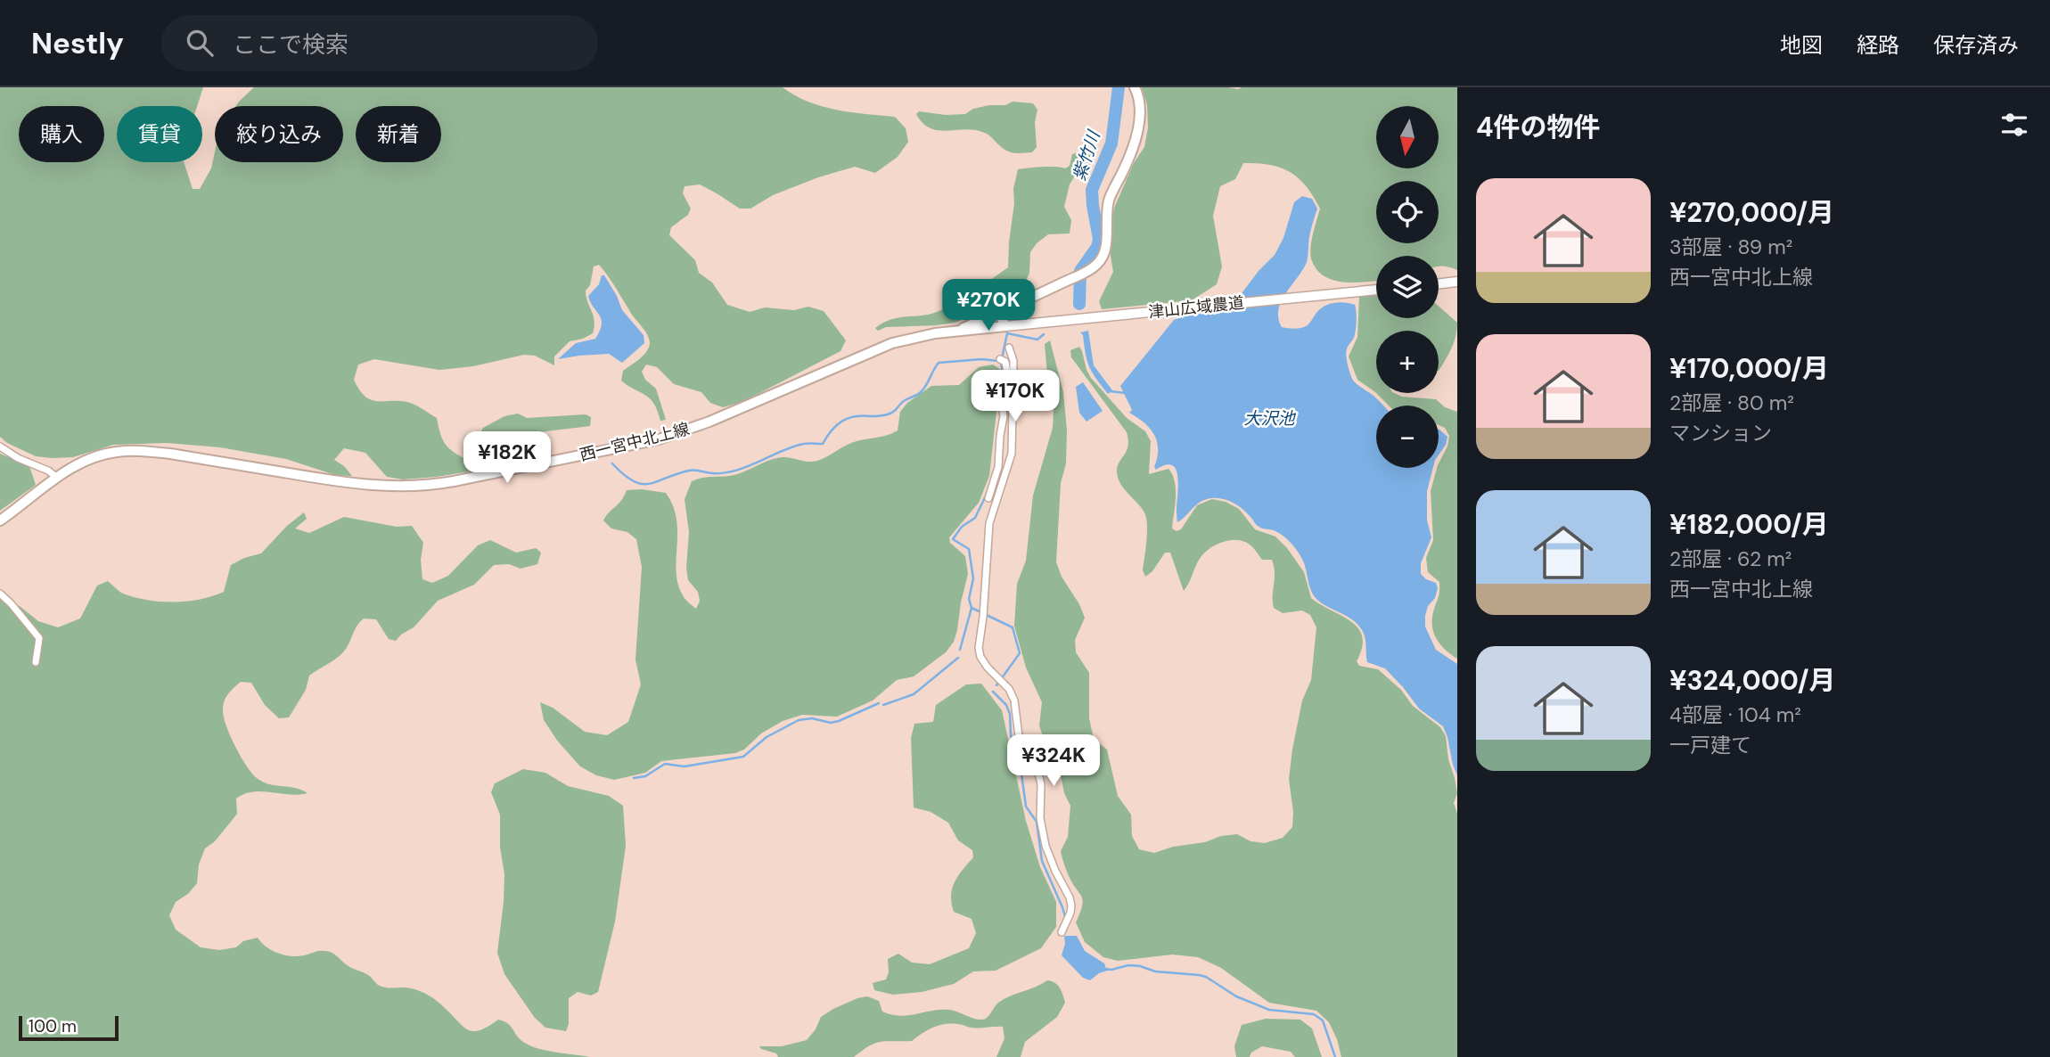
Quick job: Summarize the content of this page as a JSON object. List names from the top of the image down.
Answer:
{
  "streets": {
    "main road": ["西一宮中北上線"],
    "street": ["津山広域農道"]
  },
  "crossings": [
    ["津山広域農道", "西一宮中北上線"]
  ],
  "water": ["紫竹川", "大沢池"],
  "scale_bar": "100 m",
  "north": "bottom",
  "page": {
    "header": "Nestly",
    "search": "ここで検索",
    "nav": ["地図", "経路", "保存済み"],
    "heading": "4件の物件",
    "map_buttons": ["+", "−"],
    "chip": [
      "購入",
      "賃貸",
      "絞り込み",
      "新着"
    ],
    "list": [
      {
        "name": "¥270,000/月",
        "note": "3部屋 · 89 m² · 西一宮中北上線"
      },
      {
        "name": "¥170,000/月",
        "note": "2部屋 · 80 m² · マンション"
      },
      {
        "name": "¥182,000/月",
        "note": "2部屋 · 62 m² · 西一宮中北上線"
      },
      {
        "name": "¥324,000/月",
        "note": "4部屋 · 104 m² · 一戸建て"
      }
    ],
    "price": [
      "¥270K",
      "¥170K",
      "¥182K",
      "¥324K"
    ],
    "scale": "100 m"
  }
}
